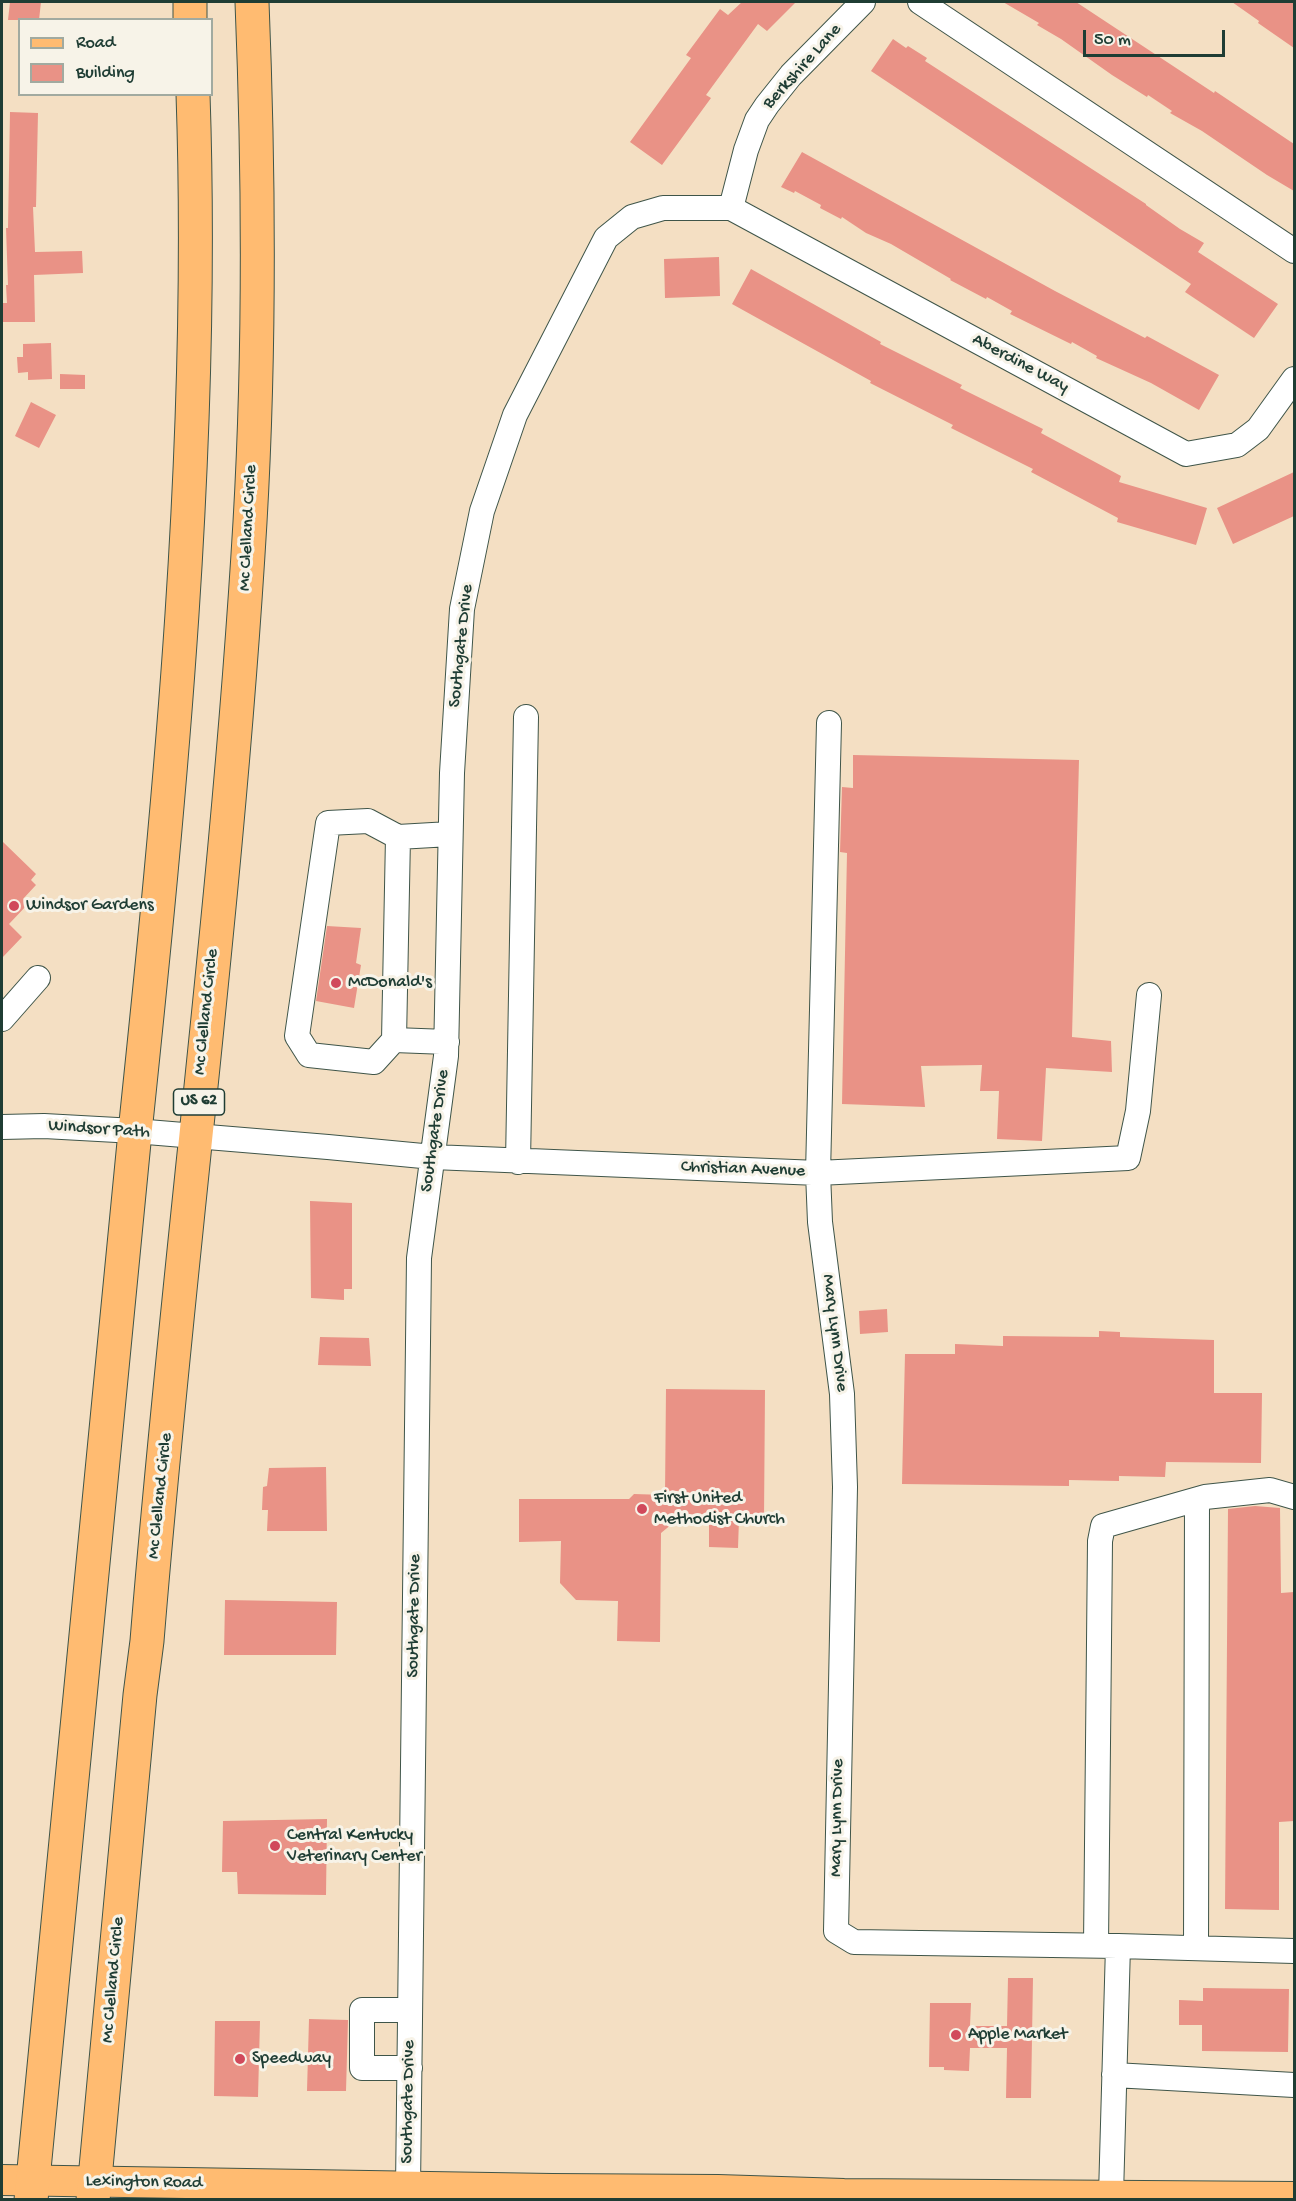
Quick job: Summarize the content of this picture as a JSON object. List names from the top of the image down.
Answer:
{
  "streets": {
    "highway": ["Mc Clelland Circle", "US 62"],
    "main road": ["Lexington Road"],
    "street": [
      "Berkshire Lane",
      "Aberdine Way",
      "Southgate Drive",
      "Windsor Path",
      "Christian Avenue",
      "Mary Lynn Drive"
    ]
  },
  "crossings": [
    ["Berkshire Lane", "Aberdine Way"],
    ["Berkshire Lane", "Southgate Drive"],
    ["Aberdine Way", "Southgate Drive"],
    ["Mc Clelland Circle", "Windsor Path"],
    ["Mc Clelland Circle", "Christian Avenue"],
    ["Mc Clelland Circle", "Lexington Road"],
    ["Southgate Drive", "Christian Avenue"],
    ["Southgate Drive", "Lexington Road"],
    ["Windsor Path", "Christian Avenue"],
    ["Christian Avenue", "Mary Lynn Drive"]
  ],
  "places": [
    "Windsor Gardens",
    "McDonald's",
    "First United Methodist Church",
    "Central Kentucky Veterinary Center",
    "Apple Market",
    "Speedway"
  ],
  "legend": ["Road", "Building"],
  "scale_bar": "50 m"
}
